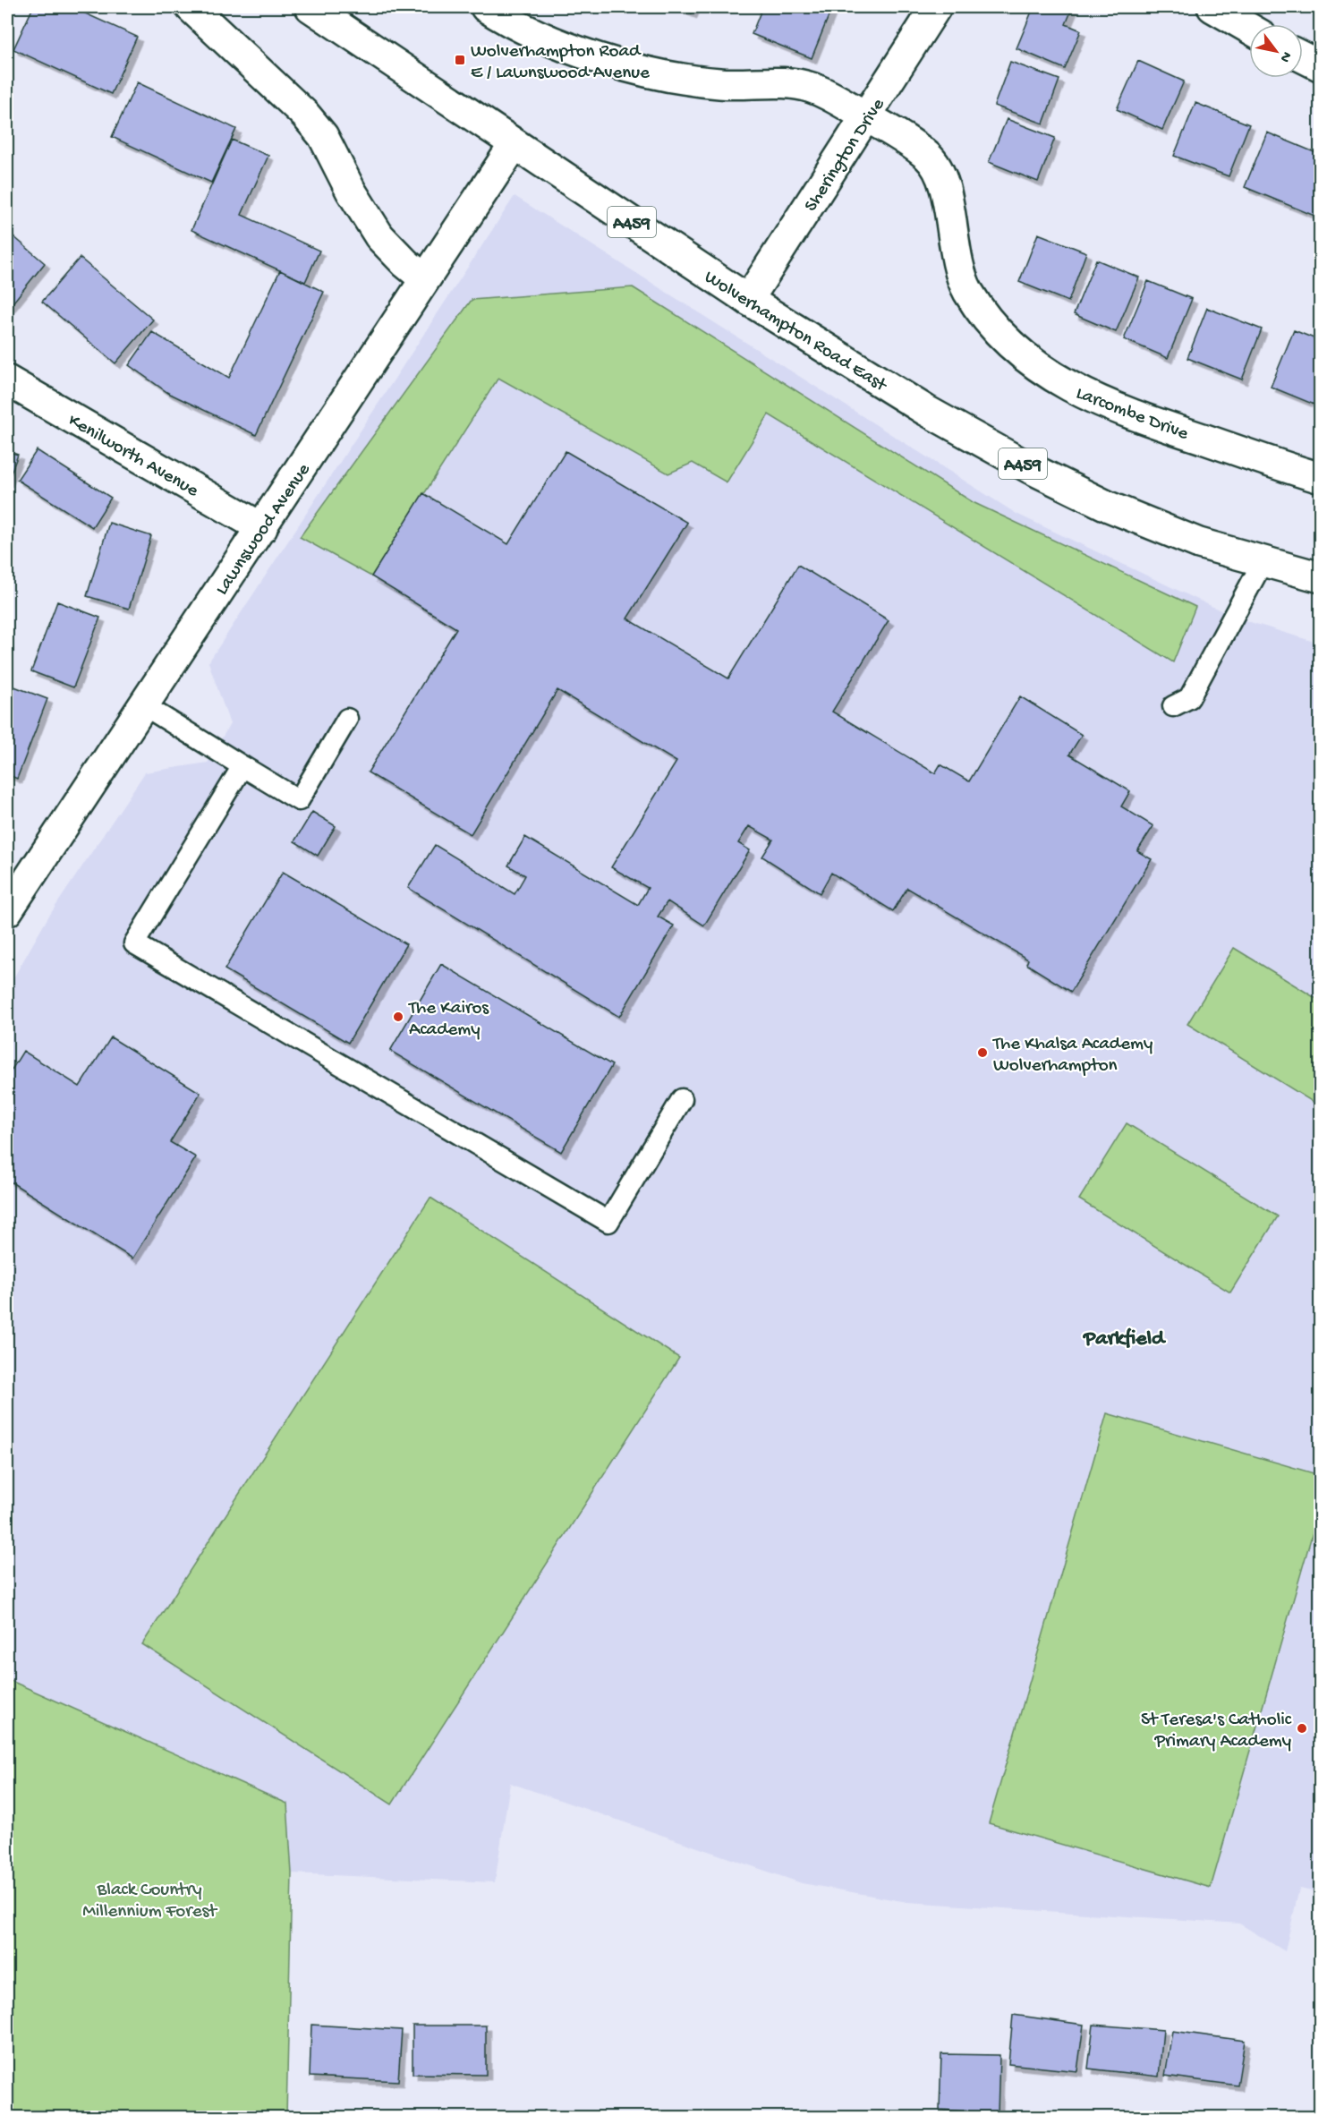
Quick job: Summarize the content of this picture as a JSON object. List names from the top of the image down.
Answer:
{
  "streets": {
    "street": [
      "Sherington Drive",
      "A459",
      "Wolverhampton Road East",
      "Larcombe Drive",
      "Kenilworth Avenue",
      "Lawnswood Avenue"
    ]
  },
  "crossings": [
    ["Sherington Drive", "Wolverhampton Road East"],
    ["Sherington Drive", "Larcombe Drive"],
    ["Wolverhampton Road East", "Lawnswood Avenue"],
    ["Kenilworth Avenue", "Lawnswood Avenue"]
  ],
  "districts": ["Parkfield"],
  "parks": ["Black Country Millennium Forest"],
  "places": {
    "transit": ["Wolverhampton Road E / Lawnswood Avenue"],
    "other": ["The Kairos Academy", "The Khalsa Academy Wolverhampton", "St Teresa's Catholic Primary Academy"]
  },
  "north": "bottom right"
}
